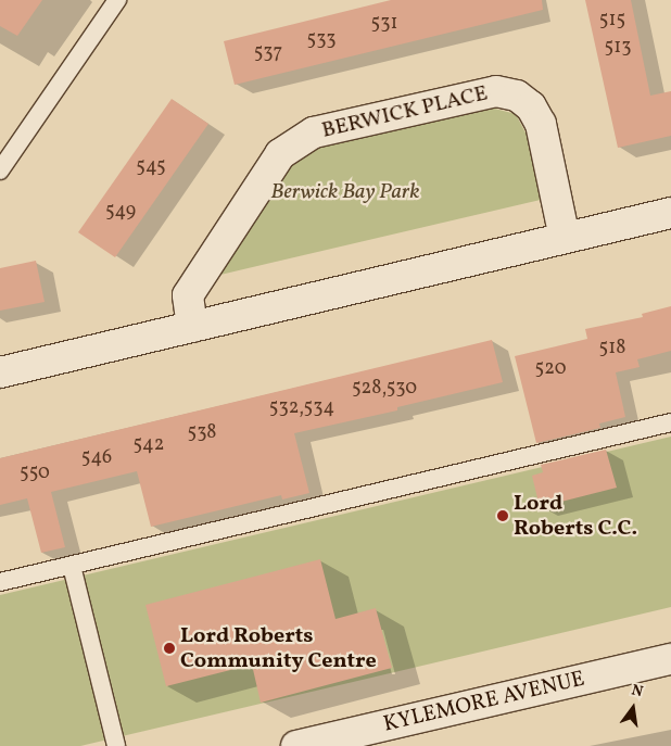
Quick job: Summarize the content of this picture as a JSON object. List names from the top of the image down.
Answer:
{
  "streets": {
    "street": ["BERWICK PLACE", "KYLEMORE AVENUE"]
  },
  "parks": ["Berwick Bay Park"],
  "places": ["Lord Roberts C.C.", "Lord Roberts Community Centre"],
  "house_numbers": [
    "515",
    "531",
    "533",
    "513",
    "537",
    "545",
    "549",
    "518",
    "520",
    "528,530",
    "532,534",
    "538",
    "542",
    "546",
    "550"
  ],
  "north": "top"
}
